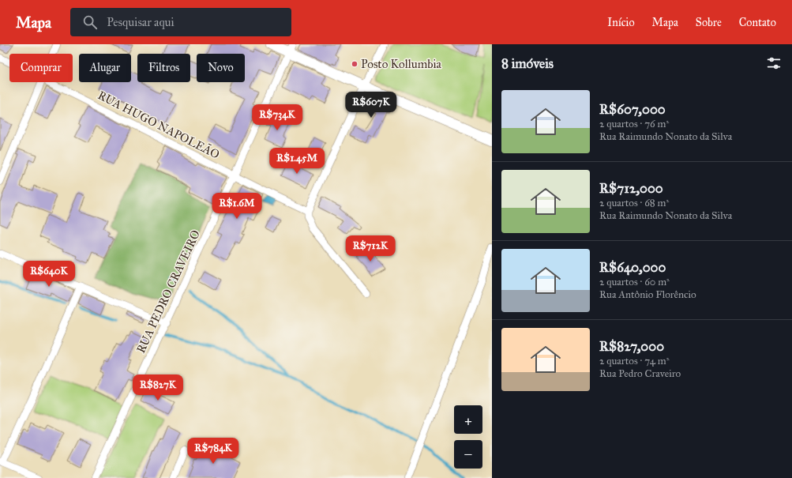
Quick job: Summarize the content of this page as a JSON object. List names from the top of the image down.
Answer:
{
  "streets": {
    "street": ["RUA HUGO NAPOLEÃO", "RUA PEDRO CRAVEIRO"]
  },
  "crossings": [
    ["RUA HUGO NAPOLEÃO", "RUA PEDRO CRAVEIRO"]
  ],
  "places": ["Posto Kollumbia"],
  "page": {
    "header": "Mapa",
    "search": "Pesquisar aqui",
    "nav": [
      "Início",
      "Mapa",
      "Sobre",
      "Contato"
    ],
    "heading": "8 imóveis",
    "chip": [
      "Comprar",
      "Alugar",
      "Filtros",
      "Novo"
    ],
    "list": [
      {
        "name": "R$607,000",
        "note": "2 quartos · 76 m² · Rua Raimundo Nonato da Silva"
      },
      {
        "name": "R$712,000",
        "note": "2 quartos · 68 m² · Rua Raimundo Nonato da Silva"
      },
      {
        "name": "R$640,000",
        "note": "2 quartos · 60 m² · Rua Antônio Florêncio"
      },
      {
        "name": "R$827,000",
        "note": "2 quartos · 74 m² · Rua Pedro Craveiro"
      }
    ],
    "price": [
      "R$607K",
      "R$734K",
      "R$1.45M",
      "R$1.6M",
      "R$712K",
      "R$640K",
      "R$827K",
      "R$784K"
    ],
    "map_buttons": ["+", "−"]
  }
}
